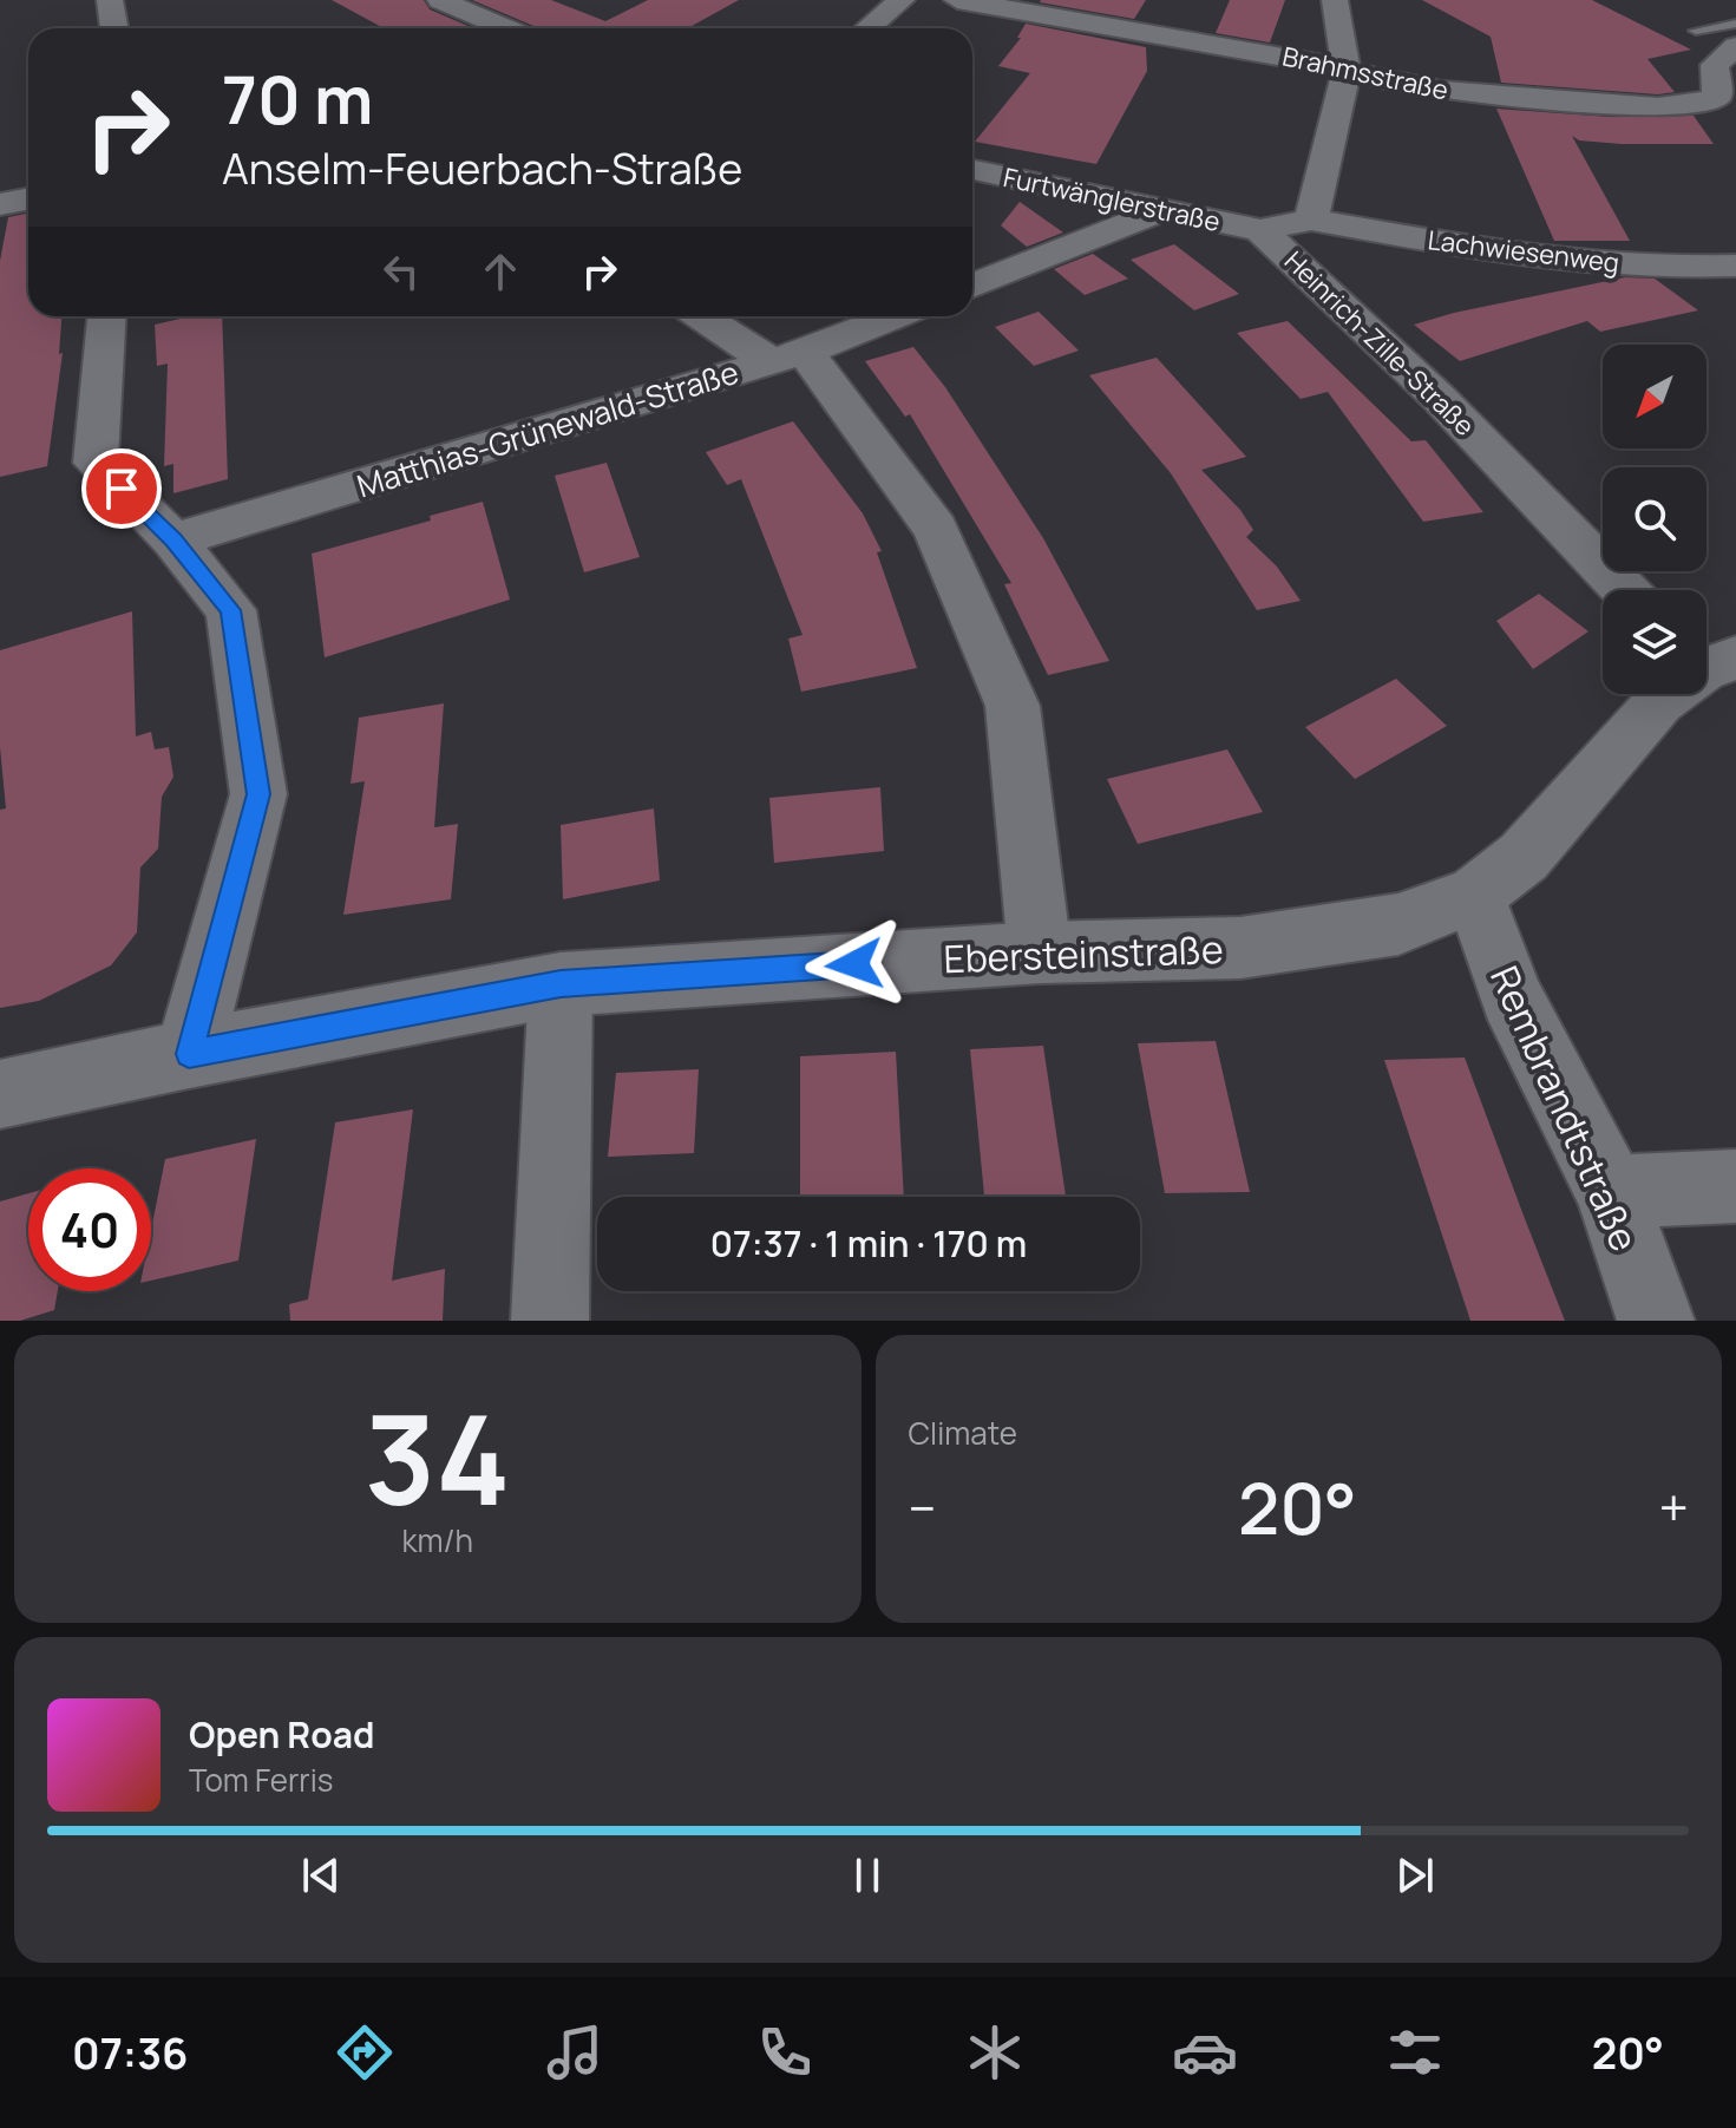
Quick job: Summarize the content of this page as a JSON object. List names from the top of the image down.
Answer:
{
  "streets": {
    "street": [
      "Brahmsstraße",
      "Furtwänglerstraße",
      "Lachwiesenweg",
      "Heinrich-Zille-Straße",
      "Matthias-Grünewald-Straße",
      "Ebersteinstraße",
      "Rembrandtstraße"
    ]
  },
  "crossings": [
    ["Brahmsstraße", "Heinrich-Zille-Straße"],
    ["Furtwänglerstraße", "Heinrich-Zille-Straße"],
    ["Lachwiesenweg", "Heinrich-Zille-Straße"],
    ["Ebersteinstraße", "Rembrandtstraße"]
  ],
  "north": "bottom left",
  "page": {
    "turn": ["70 m", "Anselm-Feuerbach-Straße"],
    "limit": "40",
    "trip": "07:37 · 1 min · 170 m",
    "tile": [
      ["34", "km/h"],
      "Climate"
    ],
    "heat": ["−", "20°", "+"],
    "song": ["Open Road", "Tom Ferris"],
    "tabs": ["07:36", "20°"]
  }
}
